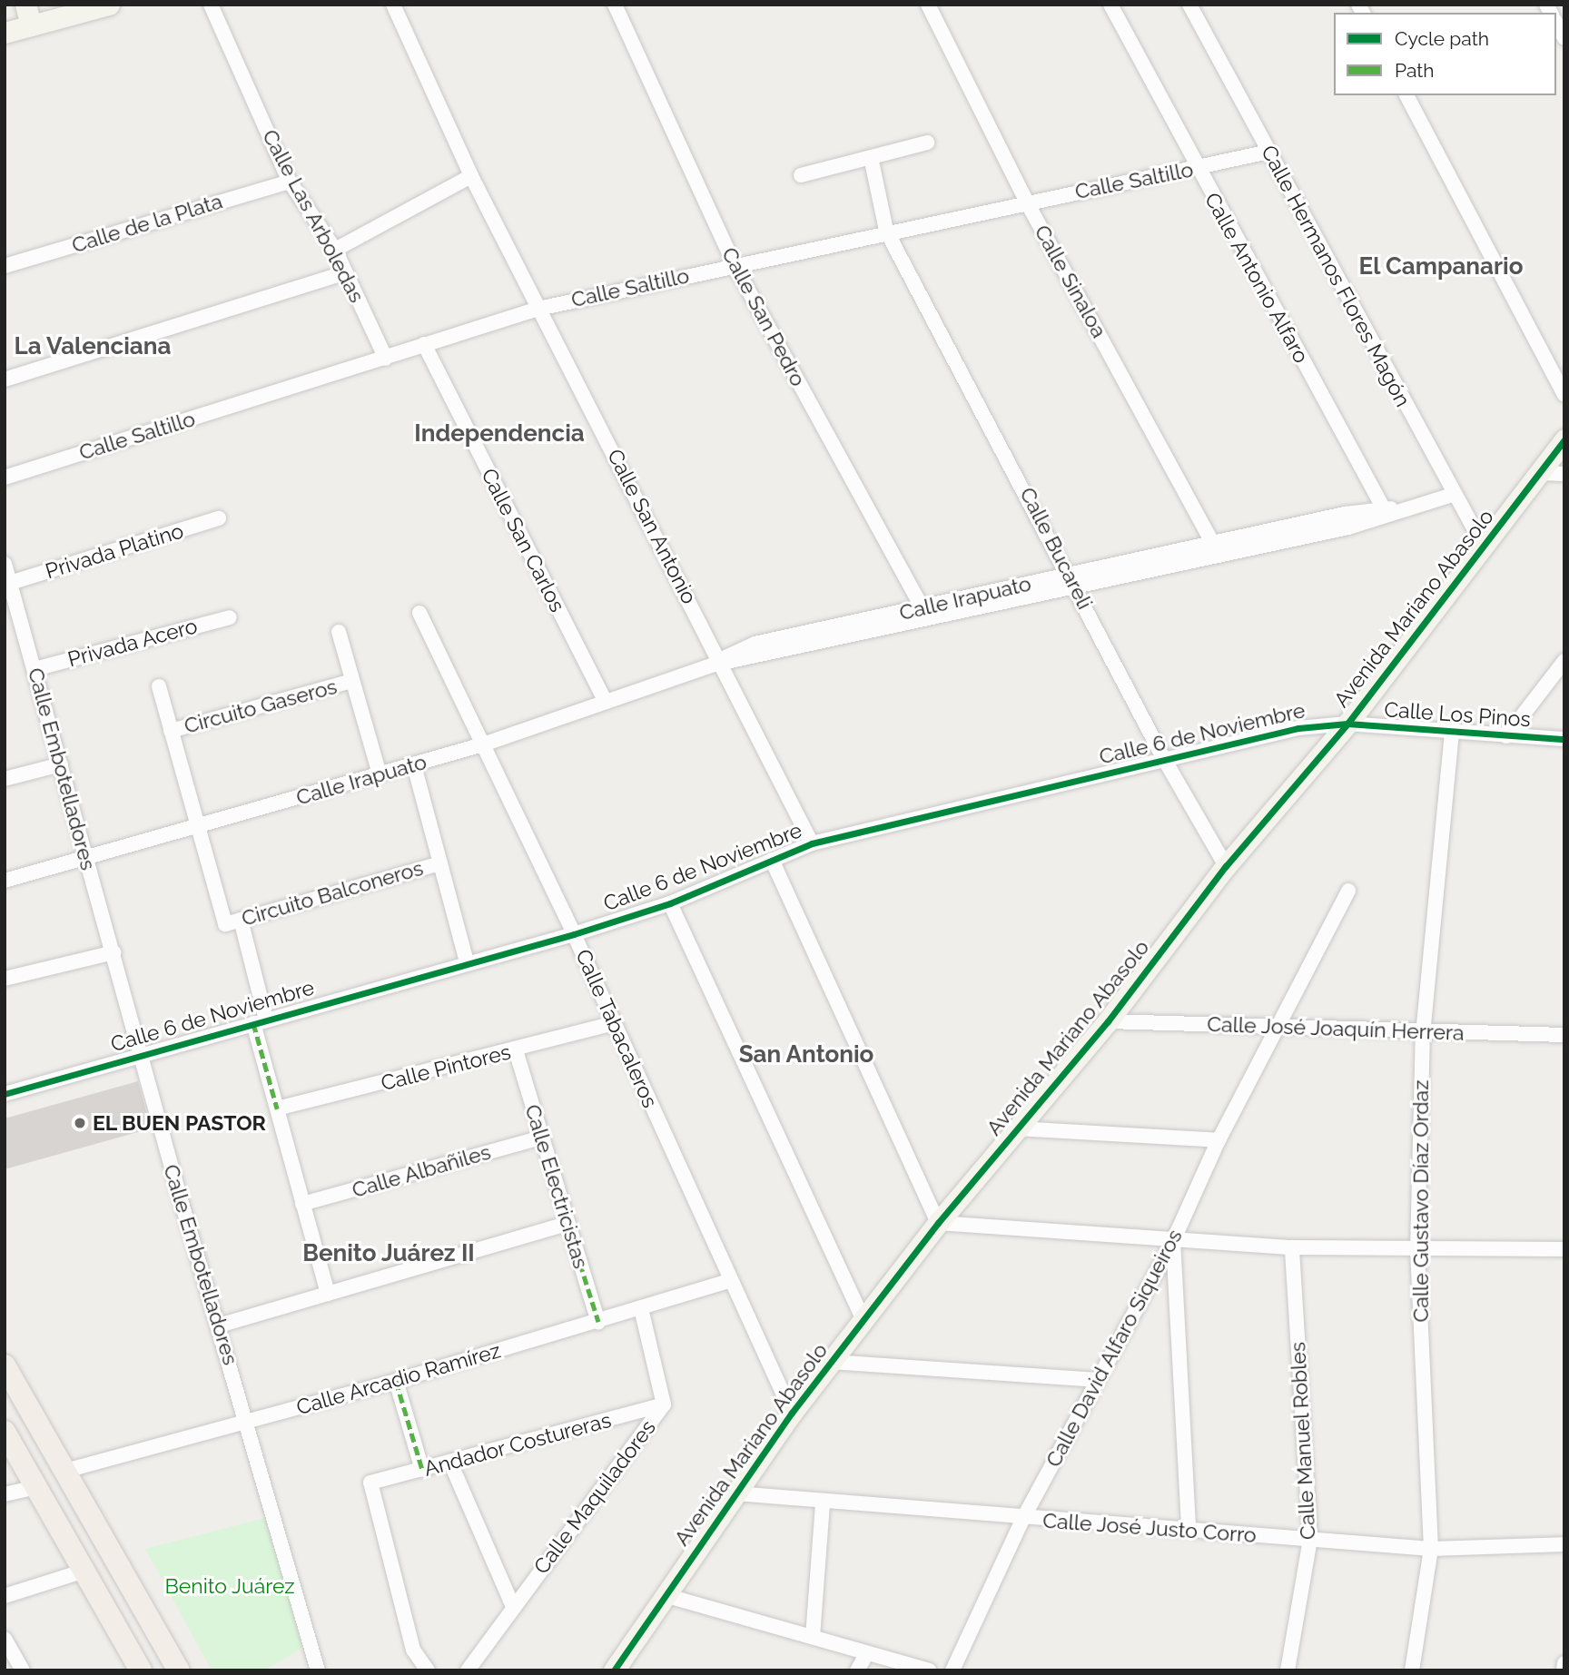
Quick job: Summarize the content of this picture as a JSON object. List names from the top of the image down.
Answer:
{
  "streets": {
    "street": [
      "Calle Saltillo",
      "Calle Las Arboledas",
      "Calle de la Plata",
      "Calle Hermanos Flores Magón",
      "Calle Antonio Alfaro",
      "Calle Sinaloa",
      "Calle San Pedro",
      "Calle San Antonio",
      "Calle San Carlos",
      "Calle Bucareli",
      "Privada Platino",
      "Calle Irapuato",
      "Avenida Mariano Abasolo",
      "Privada Acero",
      "Circuito Gaseros",
      "Calle Los Pinos",
      "Calle 6 de Noviembre",
      "Calle Embotelladores",
      "Circuito Balconeros",
      "Calle Tabacaleros",
      "Calle José Joaquín Herrera",
      "Calle Pintores",
      "Calle Albañiles",
      "Calle Electricistas",
      "Calle Gustavo Díaz Ordaz",
      "Calle David Alfaro Siqueiros",
      "Calle Arcadio Ramírez",
      "Calle Manuel Robles",
      "Andador Costureras",
      "Calle Maquiladores",
      "Calle José Justo Corro"
    ]
  },
  "crossings": [
    ["Calle Saltillo", "Calle Las Arboledas"],
    ["Calle Saltillo", "Calle Hermanos Flores Magón"],
    ["Calle Saltillo", "Calle Antonio Alfaro"],
    ["Calle Saltillo", "Calle Sinaloa"],
    ["Calle Saltillo", "Calle San Pedro"],
    ["Calle Saltillo", "Calle San Antonio"],
    ["Calle Saltillo", "Calle San Carlos"],
    ["Calle Saltillo", "Calle Bucareli"],
    ["Calle Las Arboledas", "Calle de la Plata"],
    ["Calle Hermanos Flores Magón", "Calle Irapuato"],
    ["Calle Hermanos Flores Magón", "Avenida Mariano Abasolo"],
    ["Calle Antonio Alfaro", "Calle Irapuato"],
    ["Calle Sinaloa", "Calle Irapuato"],
    ["Calle San Pedro", "Calle Irapuato"],
    ["Calle San Antonio", "Calle Irapuato"],
    ["Calle San Antonio", "Calle 6 de Noviembre"],
    ["Calle San Carlos", "Calle Irapuato"],
    ["Calle Bucareli", "Calle Irapuato"],
    ["Calle Bucareli", "Avenida Mariano Abasolo"],
    ["Calle Bucareli", "Calle 6 de Noviembre"],
    ["Privada Platino", "Calle Embotelladores"],
    ["Calle Irapuato", "Circuito Gaseros"],
    ["Calle Irapuato", "Calle Embotelladores"],
    ["Calle Irapuato", "Circuito Balconeros"],
    ["Calle Irapuato", "Calle Tabacaleros"],
    ["Avenida Mariano Abasolo", "Calle Los Pinos"],
    ["Avenida Mariano Abasolo", "Calle 6 de Noviembre"],
    ["Avenida Mariano Abasolo", "Calle Tabacaleros"],
    ["Avenida Mariano Abasolo", "Calle José Joaquín Herrera"],
    ["Avenida Mariano Abasolo", "Calle José Justo Corro"],
    ["Privada Acero", "Calle Embotelladores"],
    ["Circuito Gaseros", "Circuito Balconeros"],
    ["Calle Los Pinos", "Calle 6 de Noviembre"],
    ["Calle Los Pinos", "Calle Gustavo Díaz Ordaz"],
    ["Calle 6 de Noviembre", "Calle Embotelladores"],
    ["Calle 6 de Noviembre", "Calle Tabacaleros"],
    ["Calle Embotelladores", "Calle Arcadio Ramírez"],
    ["Calle Tabacaleros", "Calle Pintores"],
    ["Calle Tabacaleros", "Calle Arcadio Ramírez"],
    ["Calle José Joaquín Herrera", "Calle Gustavo Díaz Ordaz"],
    ["Calle José Joaquín Herrera", "Calle David Alfaro Siqueiros"],
    ["Calle Pintores", "Calle Electricistas"],
    ["Calle Albañiles", "Calle Electricistas"],
    ["Calle Electricistas", "Calle Arcadio Ramírez"],
    ["Calle Gustavo Díaz Ordaz", "Calle José Justo Corro"],
    ["Calle David Alfaro Siqueiros", "Calle José Justo Corro"],
    ["Calle Arcadio Ramírez", "Calle Maquiladores"],
    ["Calle Manuel Robles", "Calle José Justo Corro"],
    ["Andador Costureras", "Calle Maquiladores"]
  ],
  "districts": [
    "El Campanario",
    "La Valenciana",
    "Independencia",
    "San Antonio",
    "Benito Juárez II"
  ],
  "parks": ["Benito Juárez"],
  "places": ["EL BUEN PASTOR"],
  "legend": ["Cycle path", "Path"]
}
